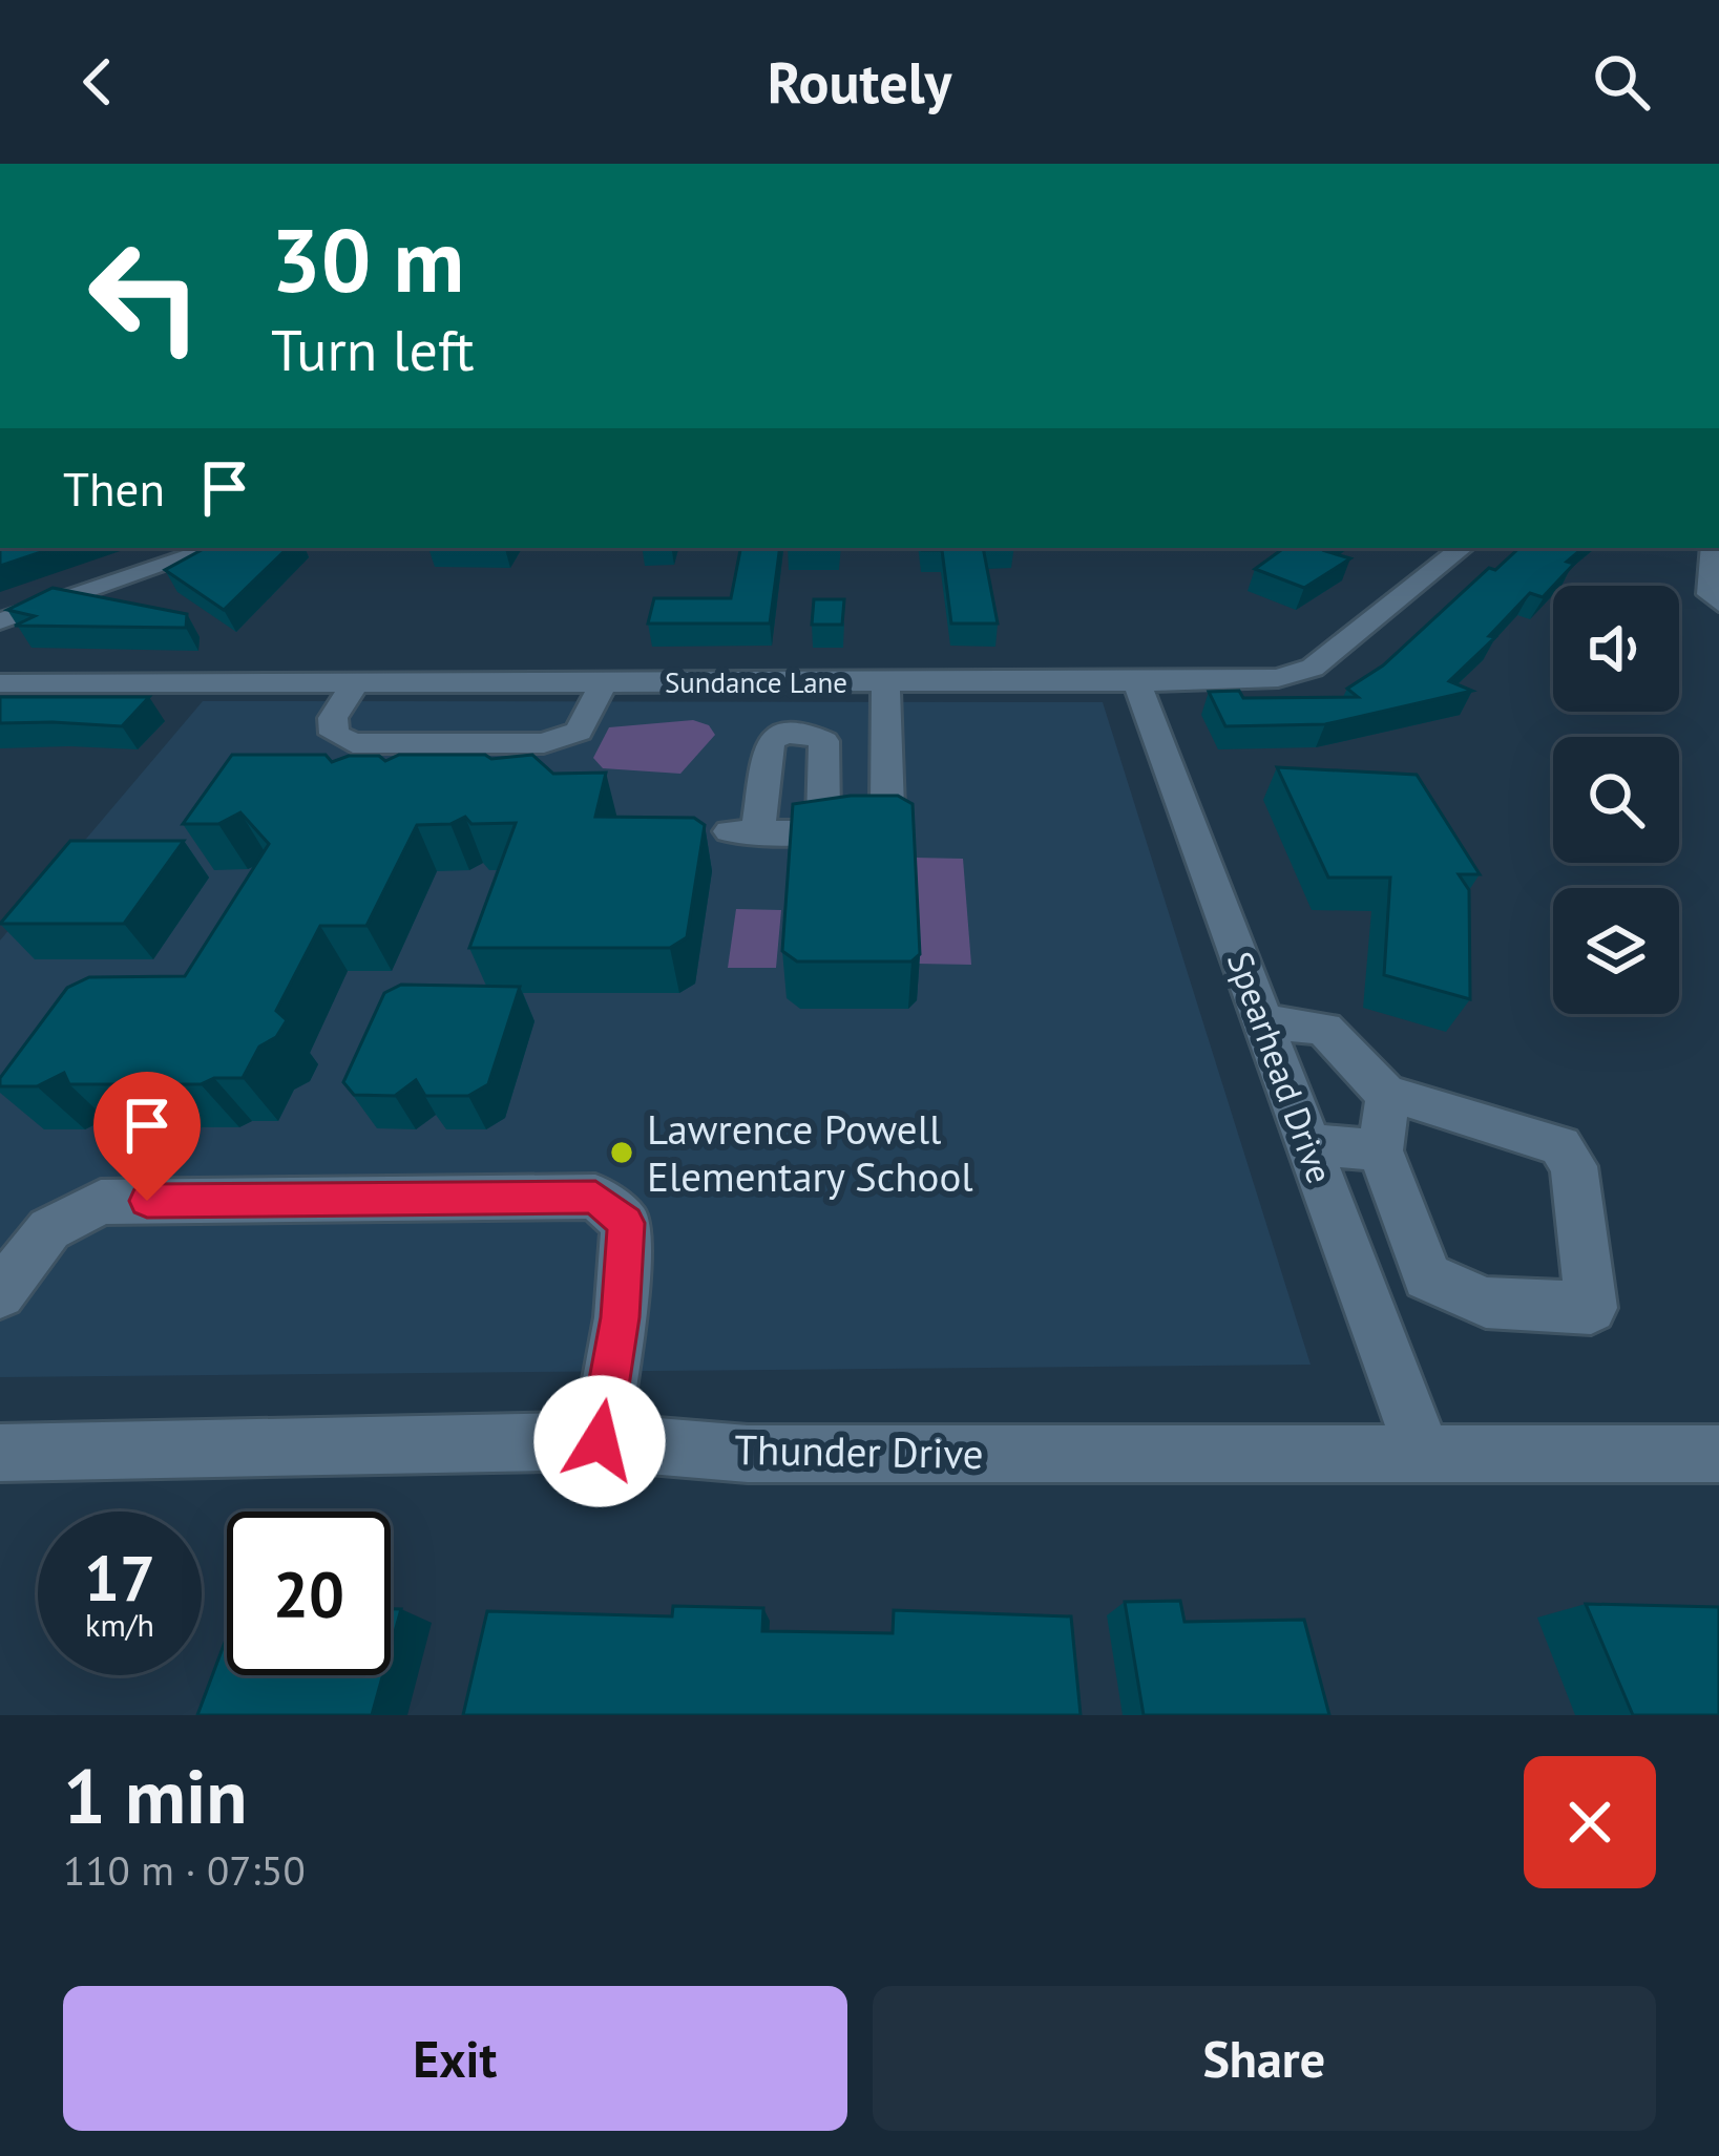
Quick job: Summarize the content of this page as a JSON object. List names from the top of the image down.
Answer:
{
  "streets": {
    "street": ["Sundance Lane", "Spearhead Drive", "Thunder Drive"]
  },
  "crossings": [
    ["Sundance Lane", "Spearhead Drive"],
    ["Spearhead Drive", "Thunder Drive"]
  ],
  "places": ["Lawrence Powell Elementary School"],
  "page": {
    "header": "Routely",
    "turn": ["30 m", "Turn left"],
    "then": "Then",
    "speed": "17 km/h",
    "limit": "20",
    "heading": ["1 min", "110 m · 07:50"],
    "buttons": ["Exit", "Share"]
  }
}
